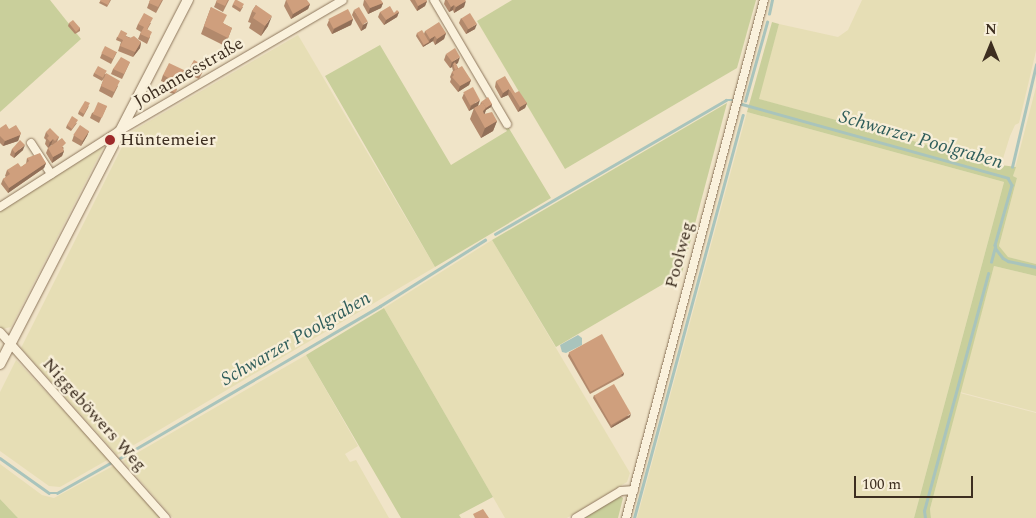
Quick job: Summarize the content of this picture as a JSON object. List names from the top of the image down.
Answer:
{
  "streets": {
    "street": ["Johannesstraße", "Poolweg", "Niggeböwers Weg"]
  },
  "water": ["Schwarzer Poolgraben"],
  "places": ["Hüntemeier"],
  "scale_bar": "100 m",
  "north": "top"
}
